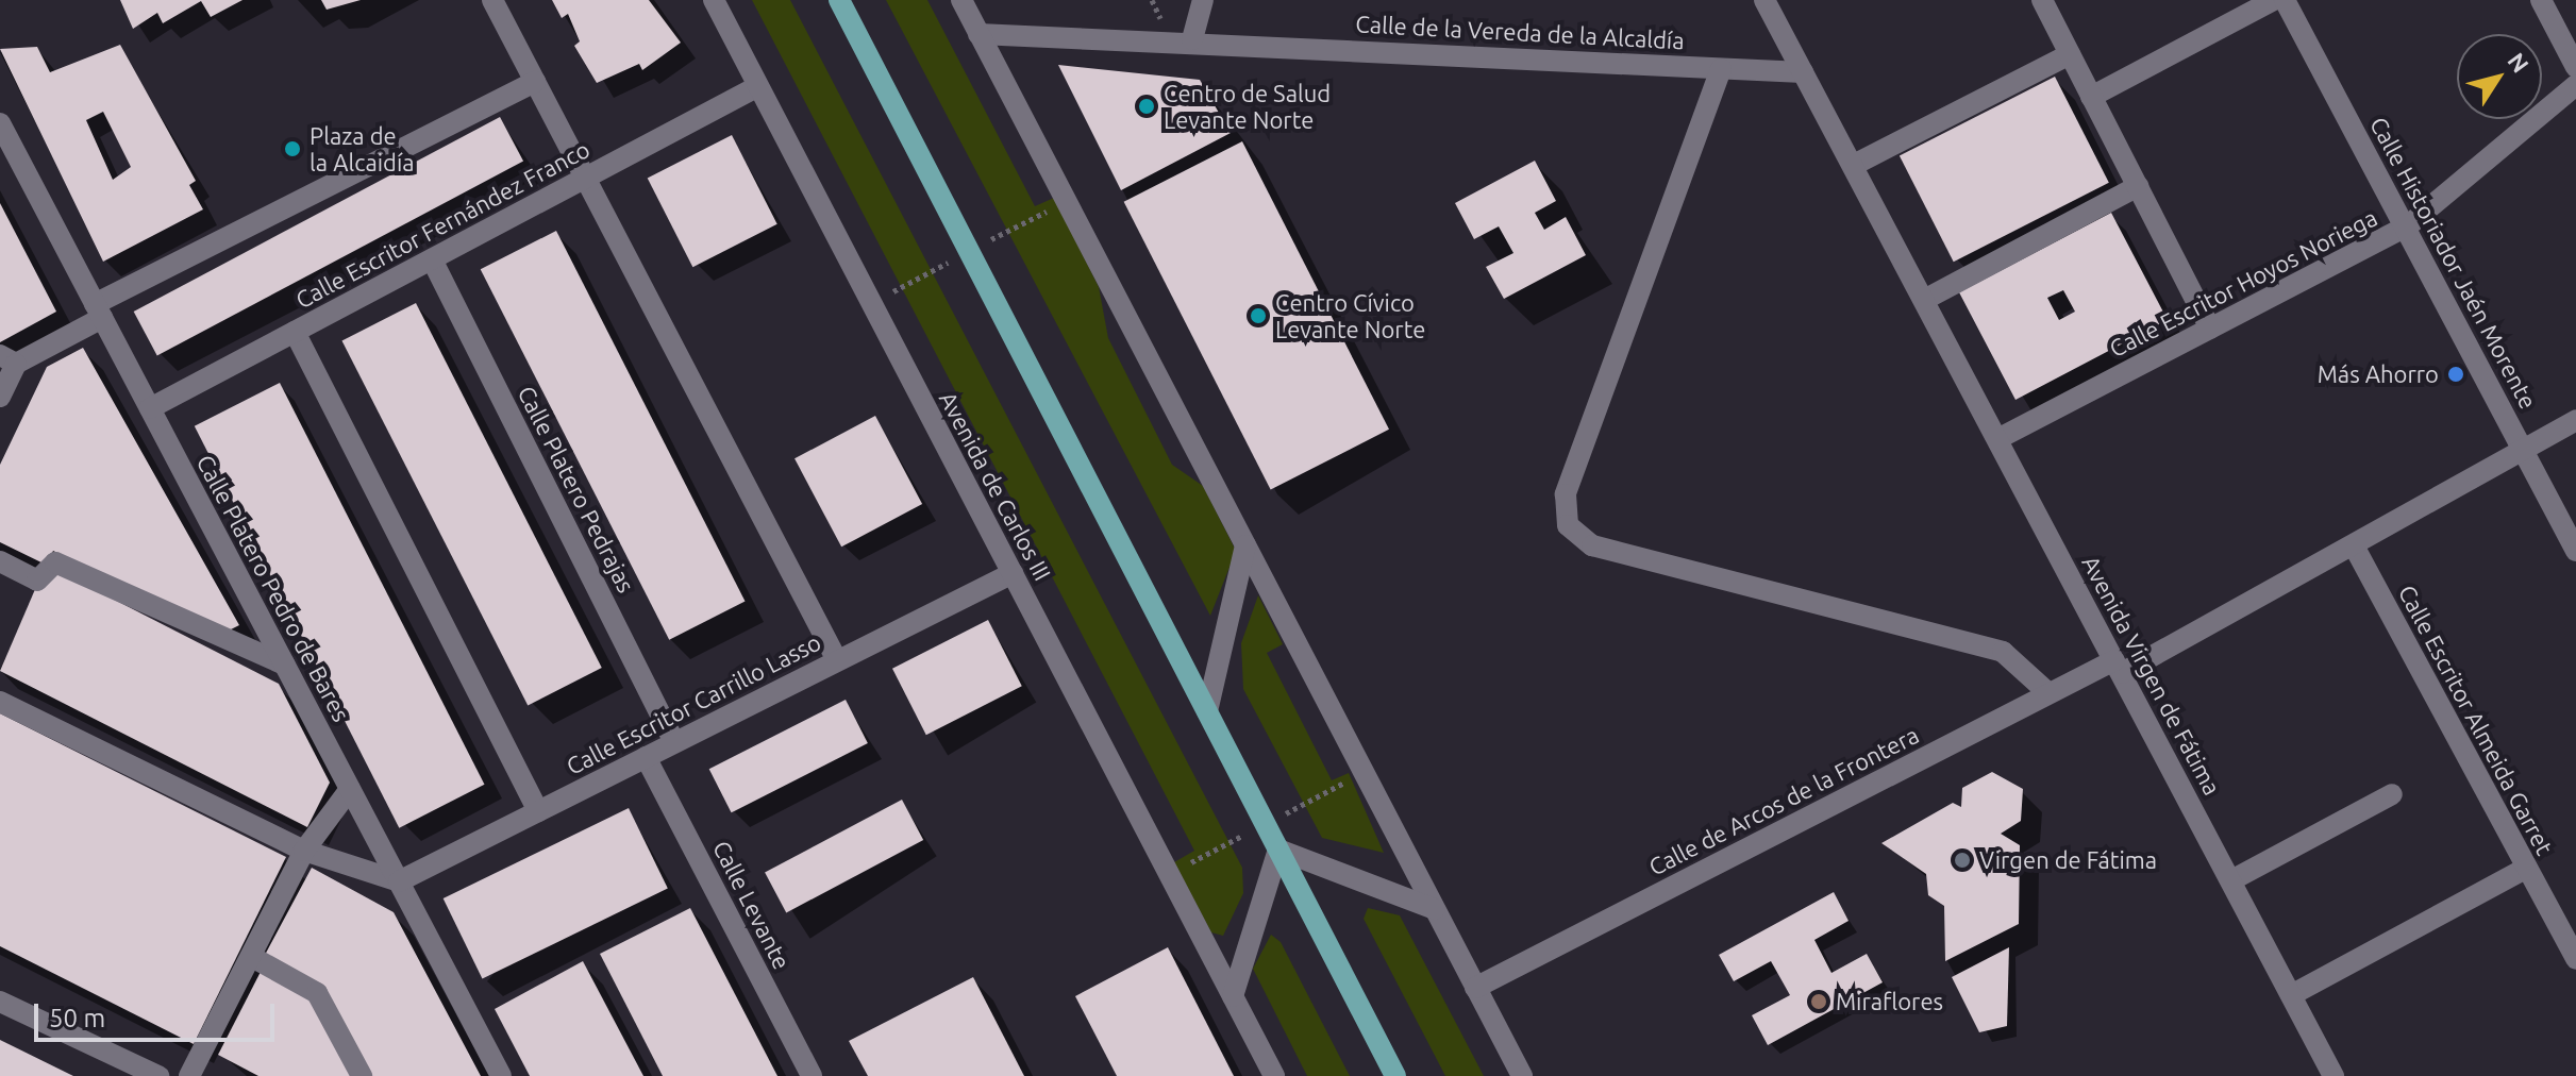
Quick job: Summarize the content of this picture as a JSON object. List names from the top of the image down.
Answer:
{
  "streets": {
    "street": [
      "Calle de la Vereda de la Alcaldía",
      "Calle Escritor Fernández Franco",
      "Calle Historiador Jaén Morente",
      "Calle Escritor Hoyos Noriega",
      "Avenida de Carlos III",
      "Calle Platero Pedrajas",
      "Calle Platero Pedro de Bares",
      "Avenida Virgen de Fátima",
      "Calle Escritor Carrillo Lasso",
      "Calle Escritor Almeida Garret",
      "Calle de Arcos de la Frontera",
      "Calle Levante"
    ]
  },
  "crossings": [
    ["Calle de la Vereda de la Alcaldía", "Avenida Virgen de Fátima"],
    ["Calle Escritor Fernández Franco", "Avenida de Carlos III"],
    ["Calle Escritor Fernández Franco", "Calle Platero Pedrajas"],
    ["Calle Escritor Fernández Franco", "Calle Platero Pedro de Bares"],
    ["Calle Historiador Jaén Morente", "Calle Escritor Hoyos Noriega"],
    ["Calle Historiador Jaén Morente", "Calle de Arcos de la Frontera"],
    ["Calle Escritor Hoyos Noriega", "Avenida Virgen de Fátima"],
    ["Avenida de Carlos III", "Calle Escritor Carrillo Lasso"],
    ["Calle Platero Pedrajas", "Calle Escritor Carrillo Lasso"],
    ["Calle Platero Pedro de Bares", "Calle Escritor Carrillo Lasso"],
    ["Avenida Virgen de Fátima", "Calle de Arcos de la Frontera"],
    ["Calle Escritor Carrillo Lasso", "Calle Levante"],
    ["Calle Escritor Almeida Garret", "Calle de Arcos de la Frontera"]
  ],
  "places": [
    "Centro de Salud Levante Norte",
    "Plaza de la Alcaidía",
    "Centro Cívico Levante Norte",
    "Más Ahorro",
    "Virgen de Fátima",
    "Miraflores"
  ],
  "scale_bar": "50 m",
  "north": "top right"
}
